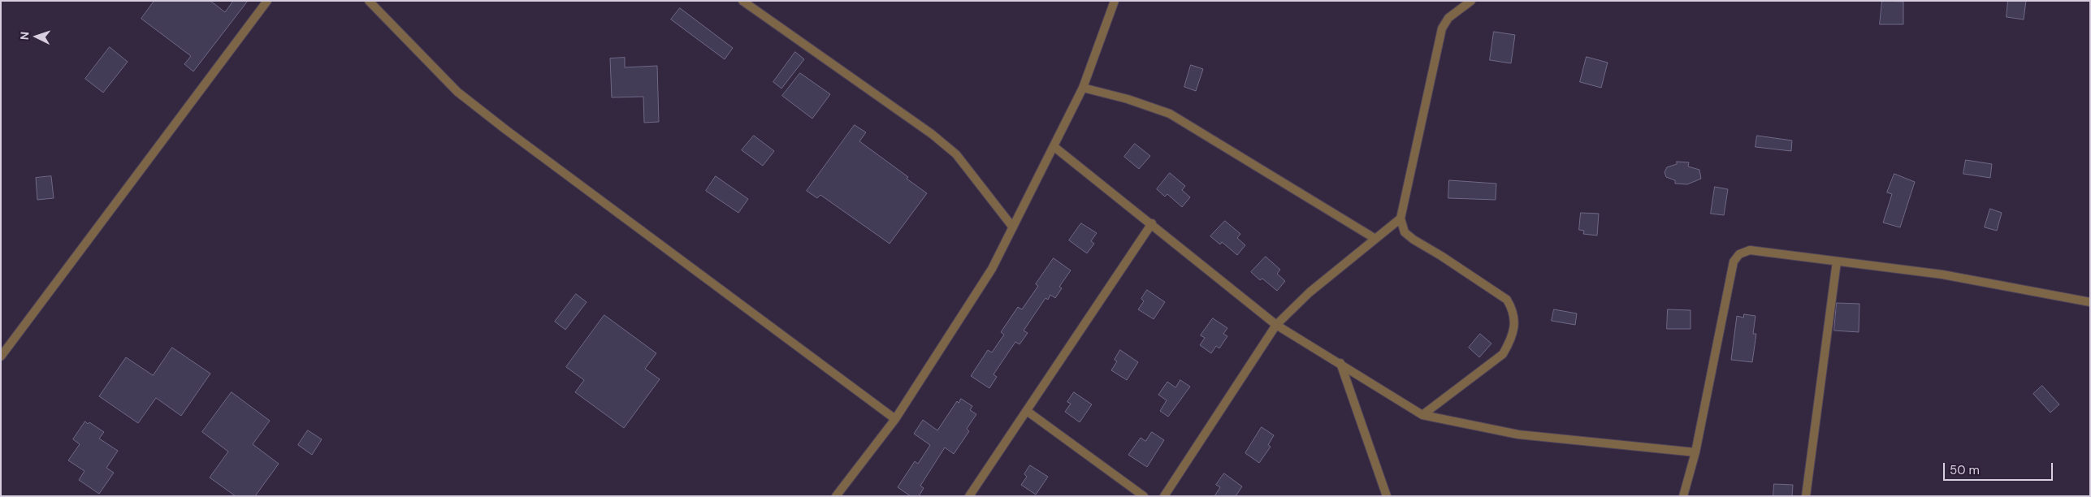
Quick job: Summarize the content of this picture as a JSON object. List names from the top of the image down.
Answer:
{
  "scale_bar": "50 m",
  "north": "left"
}
